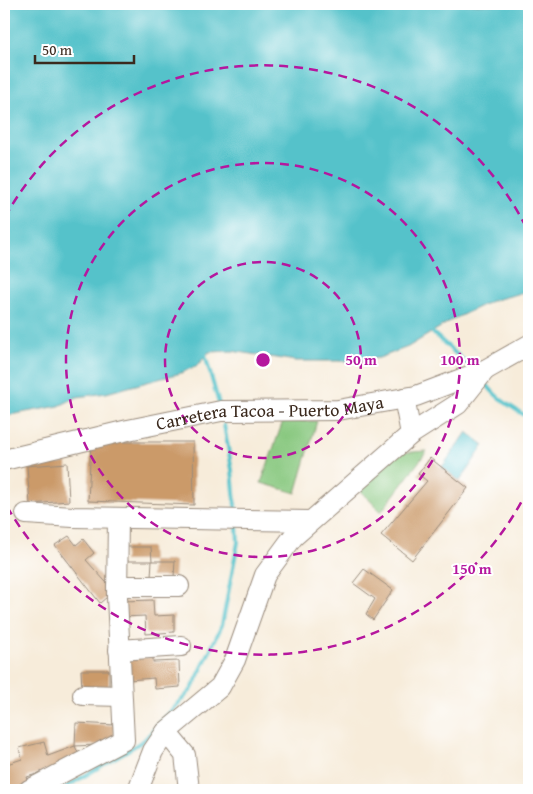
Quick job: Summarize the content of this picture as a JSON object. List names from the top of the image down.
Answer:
{
  "streets": {
    "street": ["Carretera Tacoa - Puerto Maya"]
  },
  "scale_bar": "50 m",
  "rings": ["50 m", "100 m", "150 m"]
}
